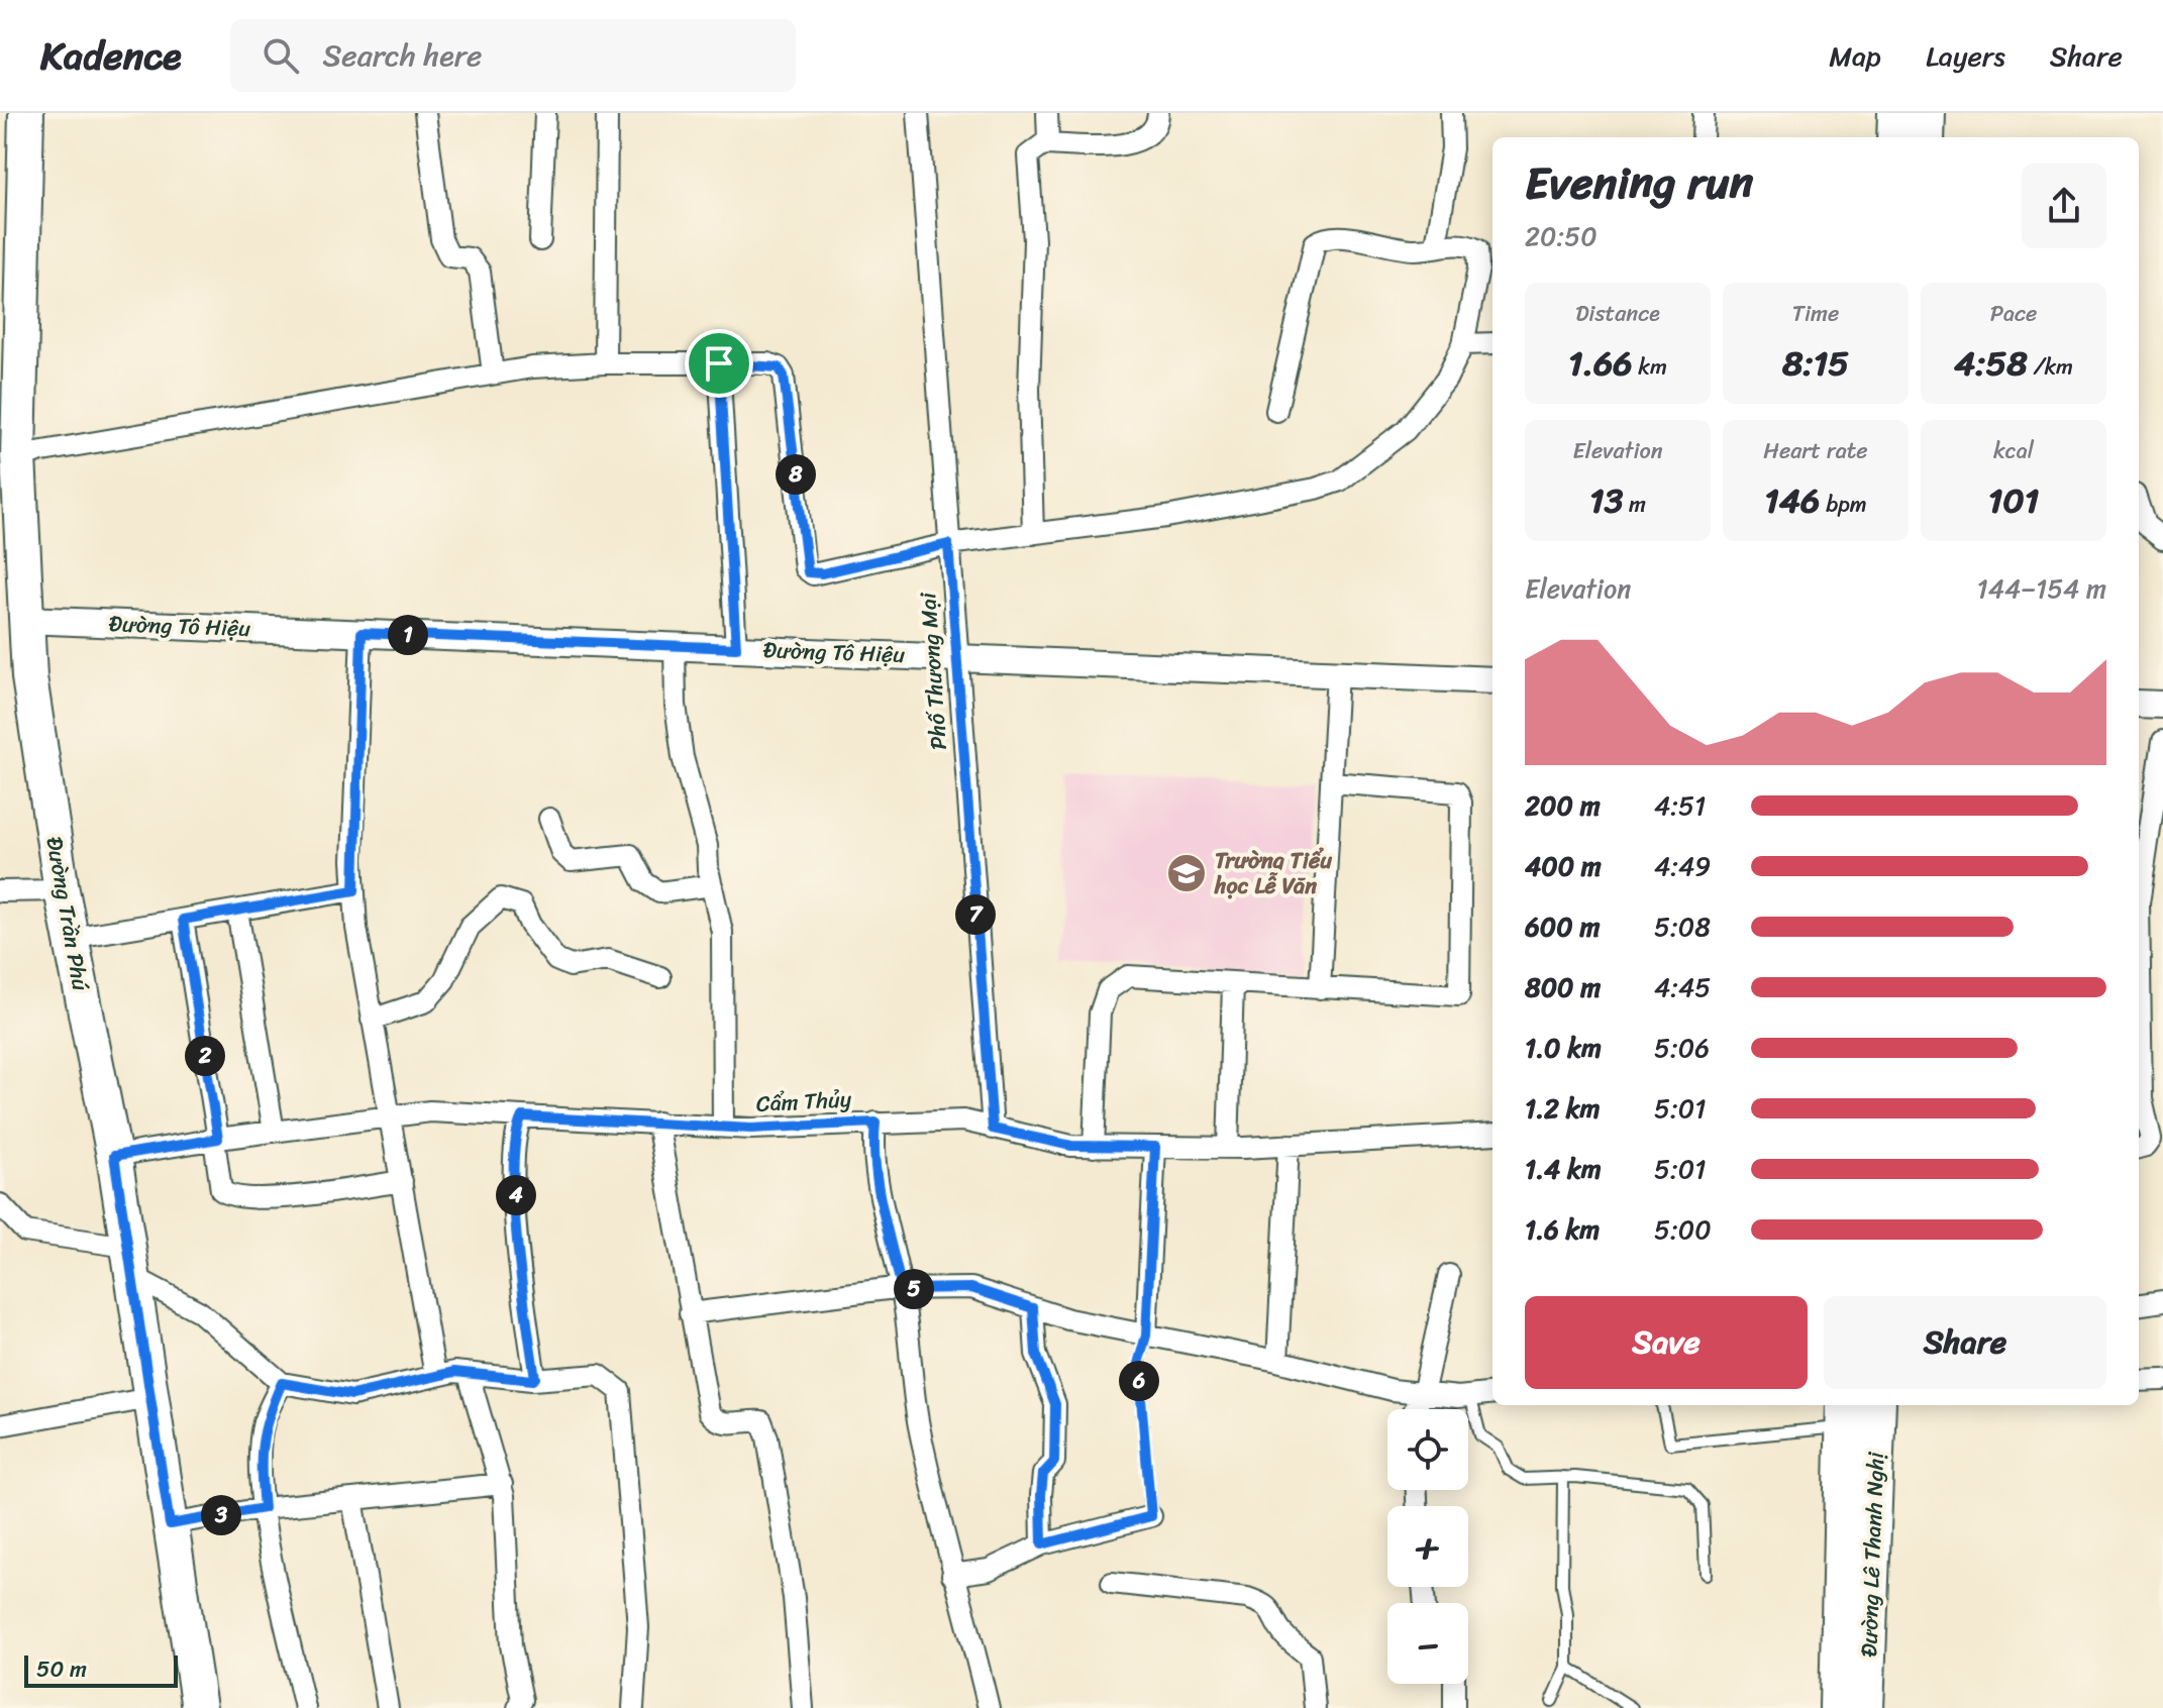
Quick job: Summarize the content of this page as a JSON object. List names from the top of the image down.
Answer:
{
  "streets": {
    "main road": ["Đường Trần Phú", "Đường Lê Thanh Nghị"],
    "street": ["Đường Tô Hiệu", "Phố Thương Mại", "Cẩm Thủy"]
  },
  "crossings": [
    ["Đường Tô Hiệu", "Phố Thương Mại"],
    ["Đường Tô Hiệu", "Đường Trần Phú"],
    ["Phố Thương Mại", "Cẩm Thủy"],
    ["Đường Trần Phú", "Cẩm Thủy"]
  ],
  "places": {
    "school or university": ["Trường Tiểu học Lễ Văn"]
  },
  "scale_bar": "50 m",
  "page": {
    "header": "Kadence",
    "search": "Search here",
    "nav": ["Map", "Layers", "Share"],
    "heading": ["Evening run", "20:50"],
    "stats": [
      ["Distance", "1.66 km"],
      ["Time", "8:15"],
      ["Pace", "4:58 /km"],
      ["Elevation", "13 m"],
      ["Heart rate", "146 bpm"],
      ["kcal", "101"]
    ],
    "pins": [
      "8",
      "1",
      "7",
      "2",
      "4",
      "5",
      "6",
      "3"
    ],
    "chart": ["Elevation", "144–154 m"],
    "list": [
      {
        "name": "200 m",
        "note": "4:51"
      },
      {
        "name": "400 m",
        "note": "4:49"
      },
      {
        "name": "600 m",
        "note": "5:08"
      },
      {
        "name": "800 m",
        "note": "4:45"
      },
      {
        "name": "1.0 km",
        "note": "5:06"
      },
      {
        "name": "1.2 km",
        "note": "5:01"
      },
      {
        "name": "1.4 km",
        "note": "5:01"
      },
      {
        "name": "1.6 km",
        "note": "5:00"
      }
    ],
    "buttons": ["Save", "Share"],
    "map_buttons": ["+", "−"],
    "scale": "50 m"
  }
}
